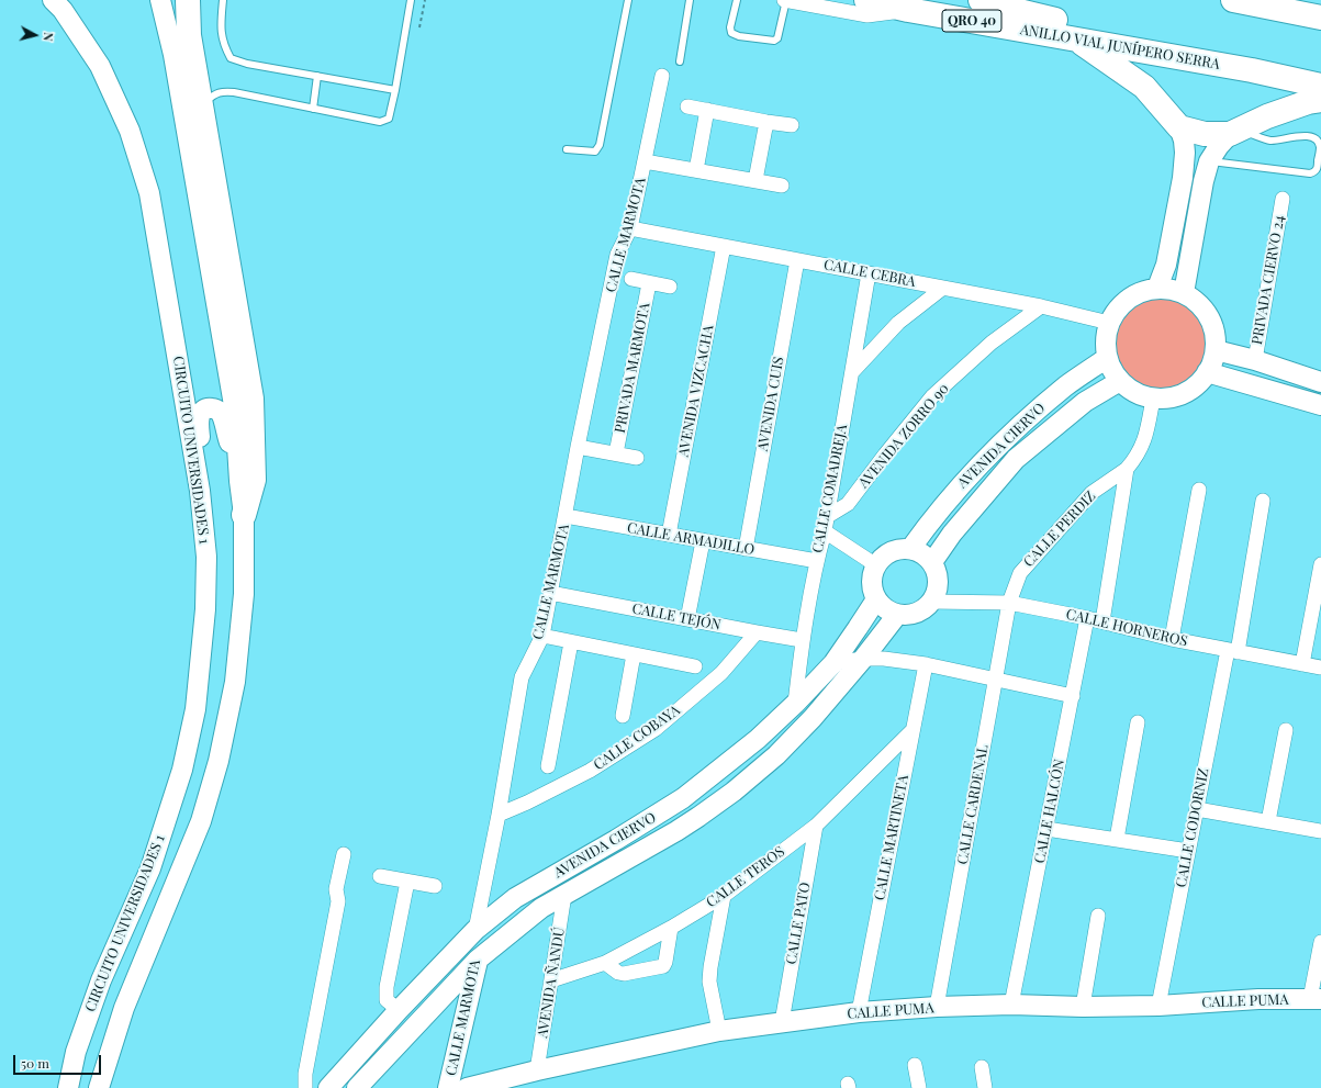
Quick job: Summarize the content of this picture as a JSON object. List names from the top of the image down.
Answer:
{
  "streets": {
    "highway": ["QRO 40", "ANILLO VIAL JUNÍPERO SERRA"],
    "street": [
      "CALLE MARMOTA",
      "CALLE CEBRA",
      "PRIVADA CIERVO 24",
      "PRIVADA MARMOTA",
      "AVENIDA VIZCACHA",
      "AVENIDA CUIS",
      "AVENIDA ZORRO 90",
      "AVENIDA CIERVO",
      "CIRCUITO UNIVERSIDADES 1",
      "CALLE COMADREJA",
      "CALLE PERDIZ",
      "CALLE ARMADILLO",
      "CALLE TEJÓN",
      "CALLE HORNEROS",
      "CALLE COBAYA",
      "CALLE CARDENAL",
      "CALLE HALCÓN",
      "CALLE CODORNIZ",
      "CALLE MARTINETA",
      "CALLE TEROS",
      "CALLE PATO",
      "AVENIDA ÑANDÚ",
      "CALLE PUMA"
    ]
  },
  "crossings": [
    ["CALLE MARMOTA", "CALLE CEBRA"],
    ["CALLE MARMOTA", "PRIVADA MARMOTA"],
    ["CALLE MARMOTA", "AVENIDA CIERVO"],
    ["CALLE MARMOTA", "CALLE ARMADILLO"],
    ["CALLE MARMOTA", "CALLE TEJÓN"],
    ["CALLE MARMOTA", "CALLE COBAYA"],
    ["CALLE CEBRA", "AVENIDA VIZCACHA"],
    ["CALLE CEBRA", "AVENIDA CUIS"],
    ["CALLE CEBRA", "AVENIDA ZORRO 90"],
    ["CALLE CEBRA", "AVENIDA CIERVO"],
    ["CALLE CEBRA", "CALLE COMADREJA"],
    ["AVENIDA VIZCACHA", "CALLE ARMADILLO"],
    ["AVENIDA CUIS", "CALLE ARMADILLO"],
    ["AVENIDA ZORRO 90", "CALLE COMADREJA"],
    ["AVENIDA CIERVO", "CALLE COMADREJA"],
    ["AVENIDA CIERVO", "CALLE HORNEROS"],
    ["AVENIDA CIERVO", "AVENIDA ÑANDÚ"],
    ["CALLE COMADREJA", "CALLE ARMADILLO"],
    ["CALLE COMADREJA", "CALLE TEJÓN"],
    ["CALLE PERDIZ", "CALLE HORNEROS"],
    ["CALLE PERDIZ", "CALLE CARDENAL"],
    ["CALLE TEJÓN", "CALLE COBAYA"],
    ["CALLE HORNEROS", "CALLE CARDENAL"],
    ["CALLE HORNEROS", "CALLE HALCÓN"],
    ["CALLE HORNEROS", "CALLE CODORNIZ"],
    ["CALLE CARDENAL", "CALLE PUMA"],
    ["CALLE HALCÓN", "CALLE PUMA"],
    ["CALLE CODORNIZ", "CALLE PUMA"],
    ["CALLE MARTINETA", "CALLE TEROS"],
    ["CALLE MARTINETA", "CALLE PUMA"],
    ["CALLE TEROS", "CALLE PATO"],
    ["CALLE TEROS", "AVENIDA ÑANDÚ"],
    ["CALLE PATO", "CALLE PUMA"],
    ["AVENIDA ÑANDÚ", "CALLE PUMA"]
  ],
  "scale_bar": "50 m",
  "north": "right"
}
